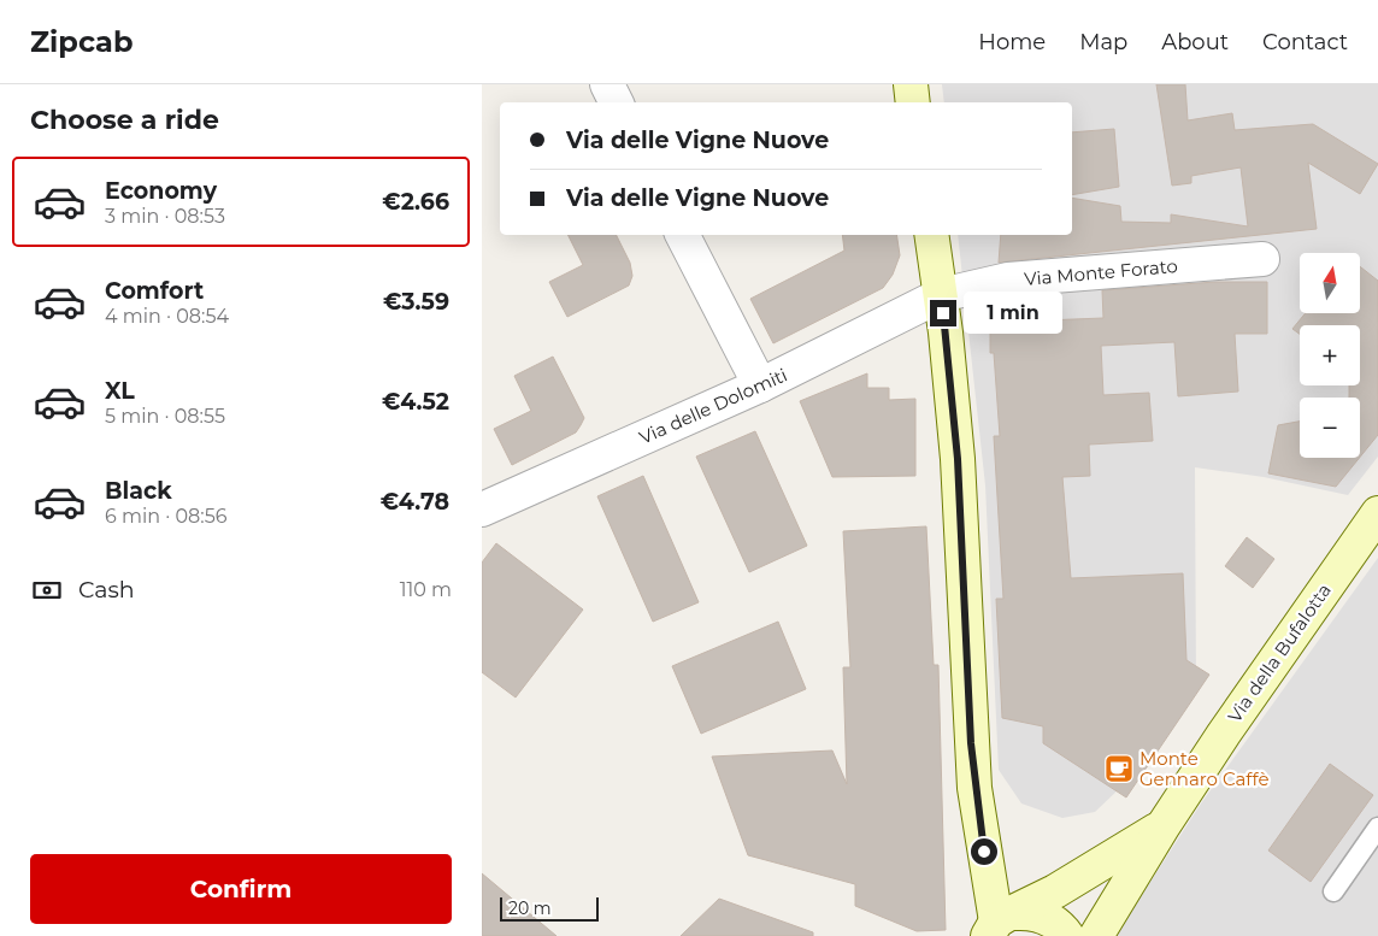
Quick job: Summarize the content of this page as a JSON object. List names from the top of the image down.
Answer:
{
  "streets": {
    "street": ["Via Monte Forato", "Via delle Dolomiti", "Via della Bufalotta"]
  },
  "crossings": [
    ["Via Monte Forato", "Via delle Dolomiti"]
  ],
  "places": {
    "cafe": ["Monte Gennaro Caffè"]
  },
  "scale_bar": "20 m",
  "north": "top",
  "page": {
    "header": "Zipcab",
    "nav": [
      "Home",
      "Map",
      "About",
      "Contact"
    ],
    "heading": "Choose a ride",
    "banner": ["Via delle Vigne Nuove", "Via delle Vigne Nuove"],
    "list": [
      {
        "name": "Economy",
        "note": "3 min · 08:53",
        "value": "€2.66"
      },
      {
        "name": "Comfort",
        "note": "4 min · 08:54",
        "value": "€3.59"
      },
      {
        "name": "XL",
        "note": "5 min · 08:55",
        "value": "€4.52"
      },
      {
        "name": "Black",
        "note": "6 min · 08:56",
        "value": "€4.78"
      }
    ],
    "map_buttons": ["+", "−"],
    "bubble": "1 min",
    "pay": ["Cash", "110 m"],
    "buttons": "Confirm",
    "scale": "20 m"
  }
}
